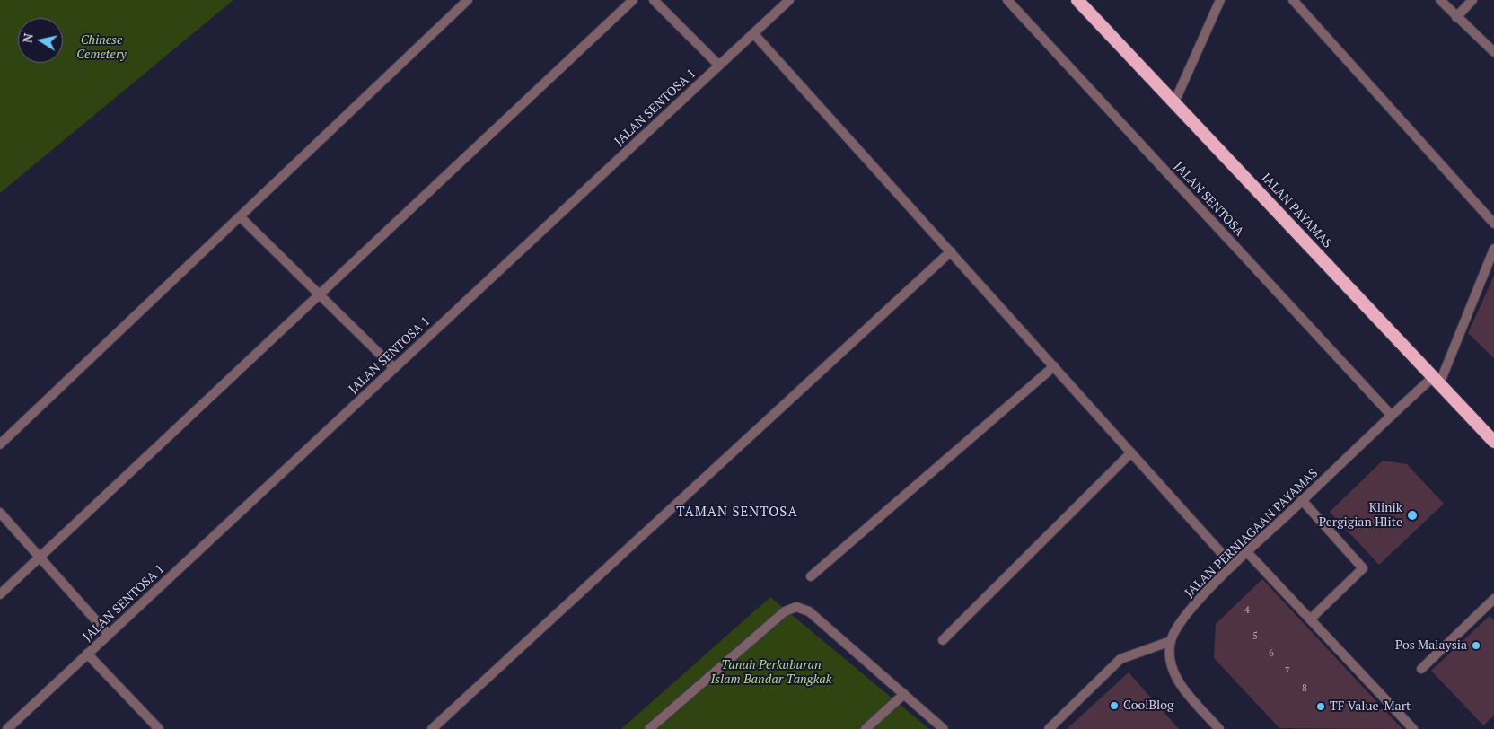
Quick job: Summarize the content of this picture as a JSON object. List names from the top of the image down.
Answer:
{
  "streets": {
    "highway": ["JALAN PAYAMAS"],
    "street": ["JALAN SENTOSA 1", "JALAN SENTOSA", "JALAN PERNIAGAAN PAYAMAS"]
  },
  "crossings": [
    ["JALAN SENTOSA", "JALAN PERNIAGAAN PAYAMAS"],
    ["JALAN PAYAMAS", "JALAN PERNIAGAAN PAYAMAS"]
  ],
  "districts": ["TAMAN SENTOSA"],
  "parks": ["Chinese Cemetery", "Tanah Perkuburan Islam Bandar Tangkak"],
  "places": [
    "Klinik Pergigian Hlite",
    "Pos Malaysia",
    "CoolBlog",
    "TF Value-Mart"
  ],
  "house_numbers": [
    "4",
    "5",
    "6",
    "7",
    "8"
  ],
  "north": "left"
}
